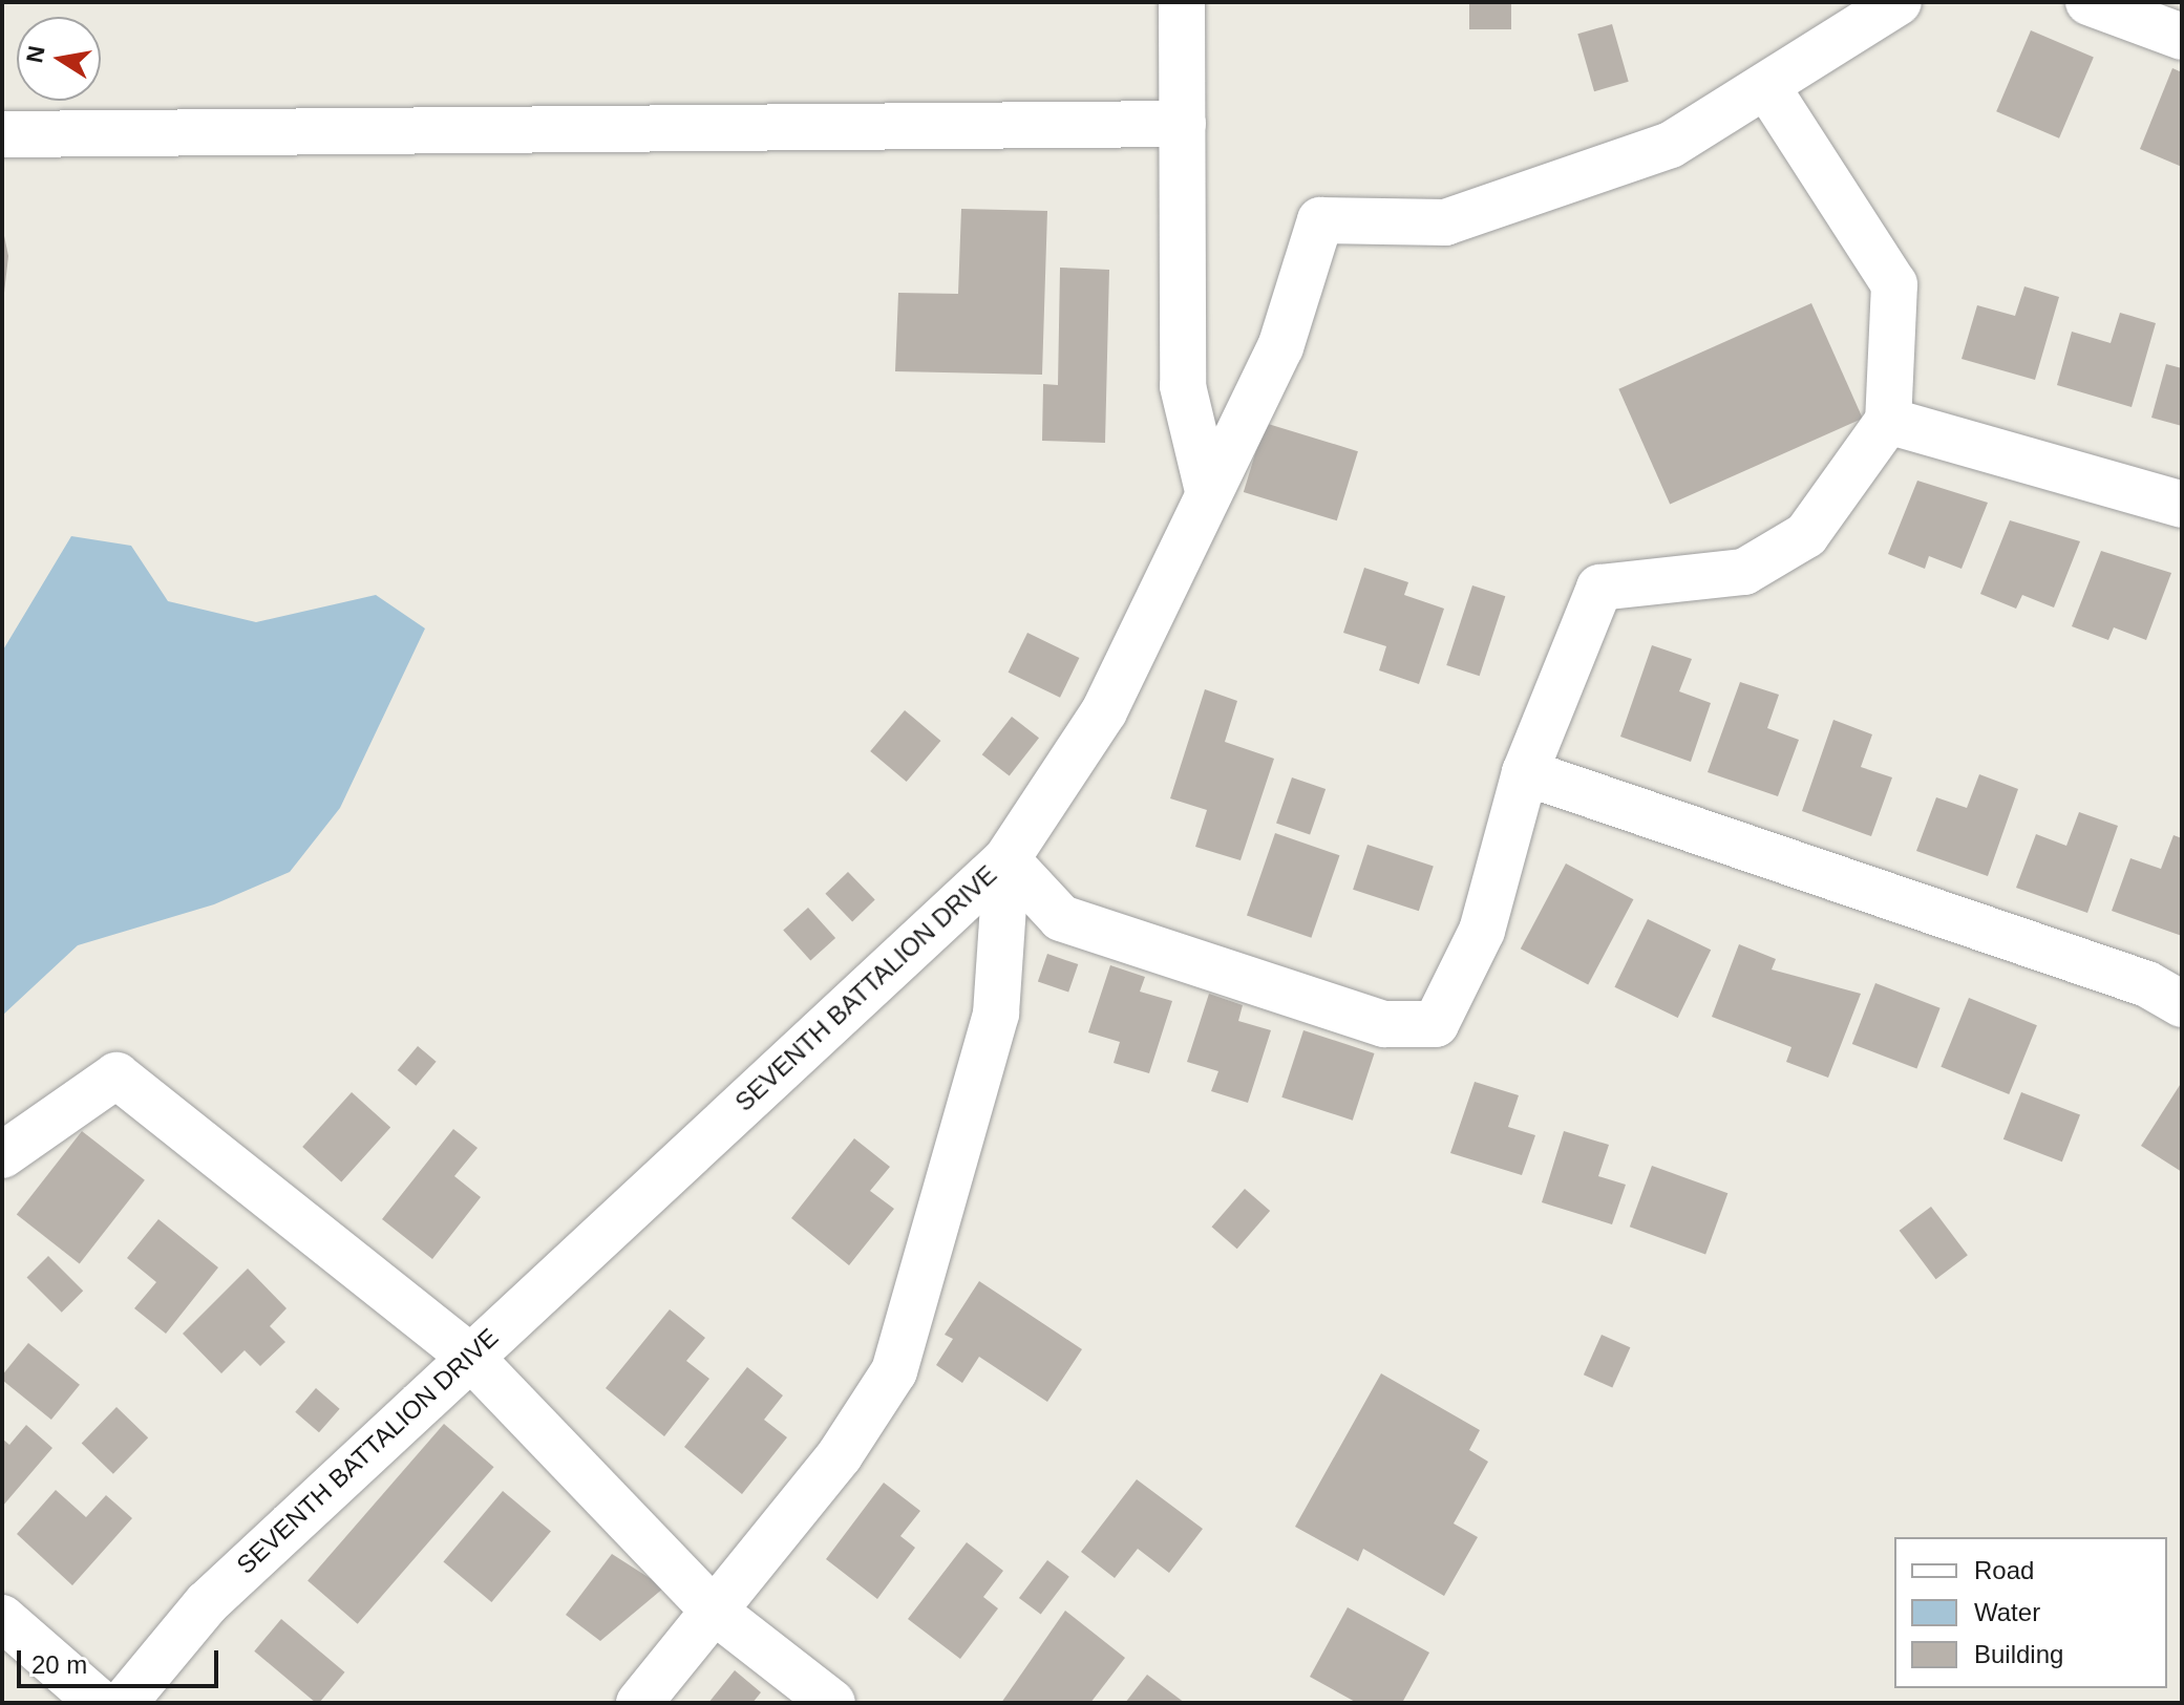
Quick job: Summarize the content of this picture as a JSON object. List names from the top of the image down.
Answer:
{
  "streets": {
    "street": ["SEVENTH BATTALION DRIVE"]
  },
  "legend": ["Road", "Water", "Building"],
  "scale_bar": "20 m",
  "north": "left"
}
